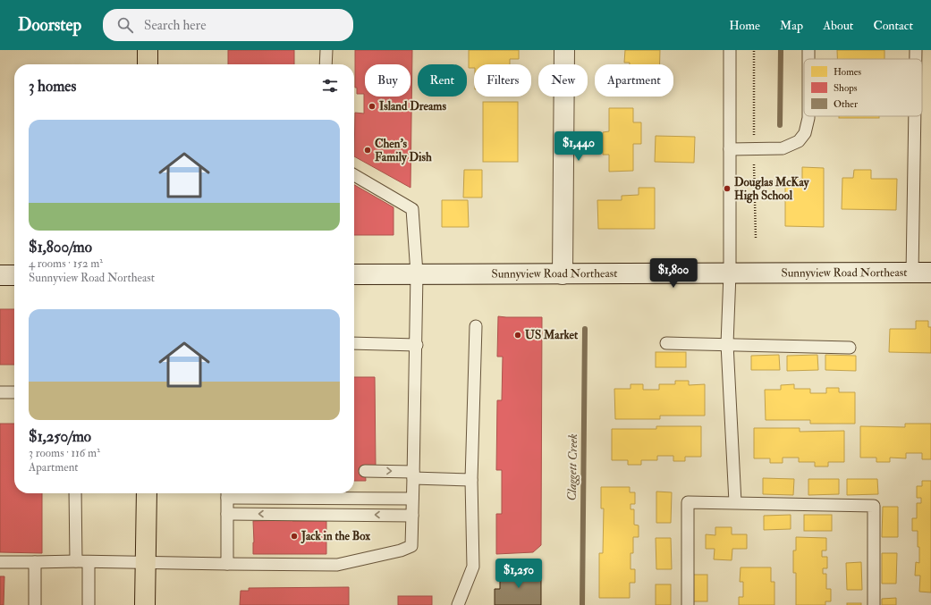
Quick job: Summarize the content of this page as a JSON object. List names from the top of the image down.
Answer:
{
  "streets": {
    "main road": ["Sunnyview Road Northeast"]
  },
  "water": ["Claggett Creek"],
  "places": [
    "Island Dreams",
    "Chen's Family Dish",
    "Douglas McKay High School",
    "US Market",
    "Jack in the Box"
  ],
  "legend": ["Homes", "Shops", "Other"],
  "page": {
    "header": "Doorstep",
    "search": "Search here",
    "nav": [
      "Home",
      "Map",
      "About",
      "Contact"
    ],
    "chip": [
      "Buy",
      "Rent",
      "Filters",
      "New",
      "Apartment"
    ],
    "heading": "3 homes",
    "list": [
      {
        "name": "$1,800/mo",
        "note": "4 rooms · 152 m² · Sunnyview Road Northeast"
      },
      {
        "name": "$1,250/mo",
        "note": "3 rooms · 116 m² · Apartment"
      }
    ],
    "price": ["$1,440", "$1,800", "$1,250"]
  }
}
